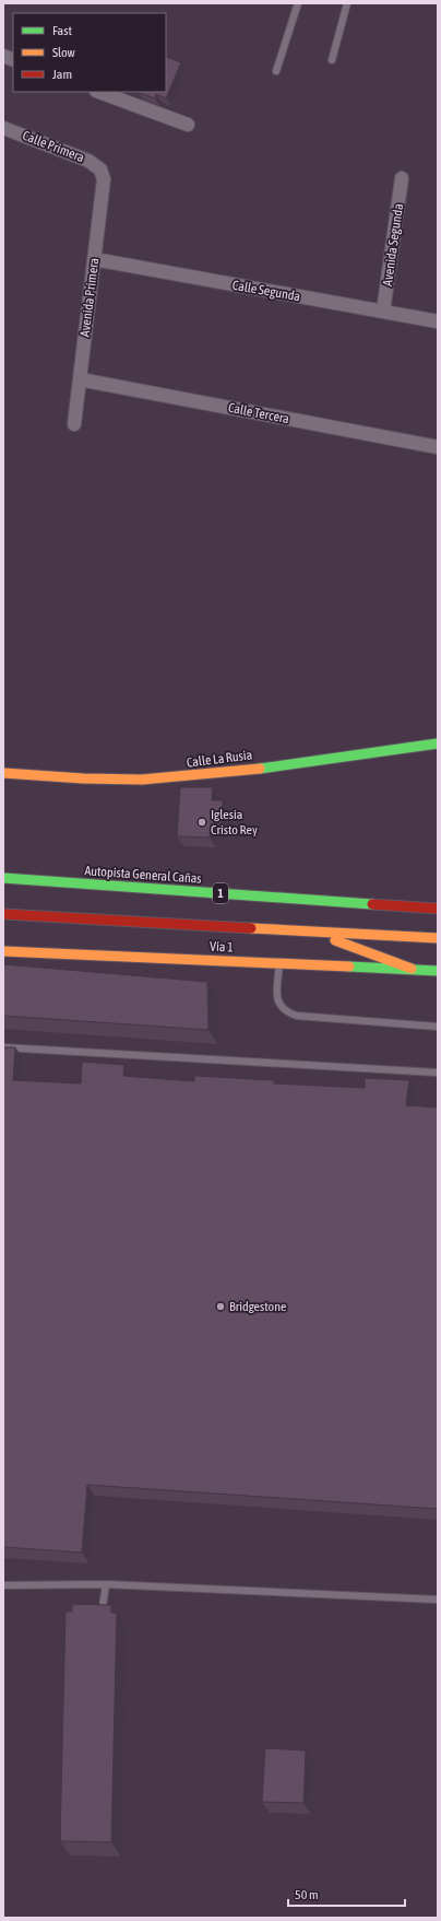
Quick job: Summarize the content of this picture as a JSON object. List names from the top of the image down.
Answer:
{
  "streets": {
    "main road": [
      "Calle La Rusia",
      "Autopista General Cañas",
      "1",
      "Vía 1"
    ],
    "street": [
      "Calle Primera",
      "Avenida Segunda",
      "Calle Segunda",
      "Avenida Primera",
      "Calle Tercera"
    ]
  },
  "crossings": [
    ["Calle Primera", "Avenida Primera"],
    ["Avenida Segunda", "Calle Segunda"],
    ["Calle Segunda", "Avenida Primera"],
    ["Avenida Primera", "Calle Tercera"]
  ],
  "places": ["Iglesia Cristo Rey", "Bridgestone"],
  "legend": ["Fast", "Slow", "Jam"],
  "scale_bar": "50 m"
}
